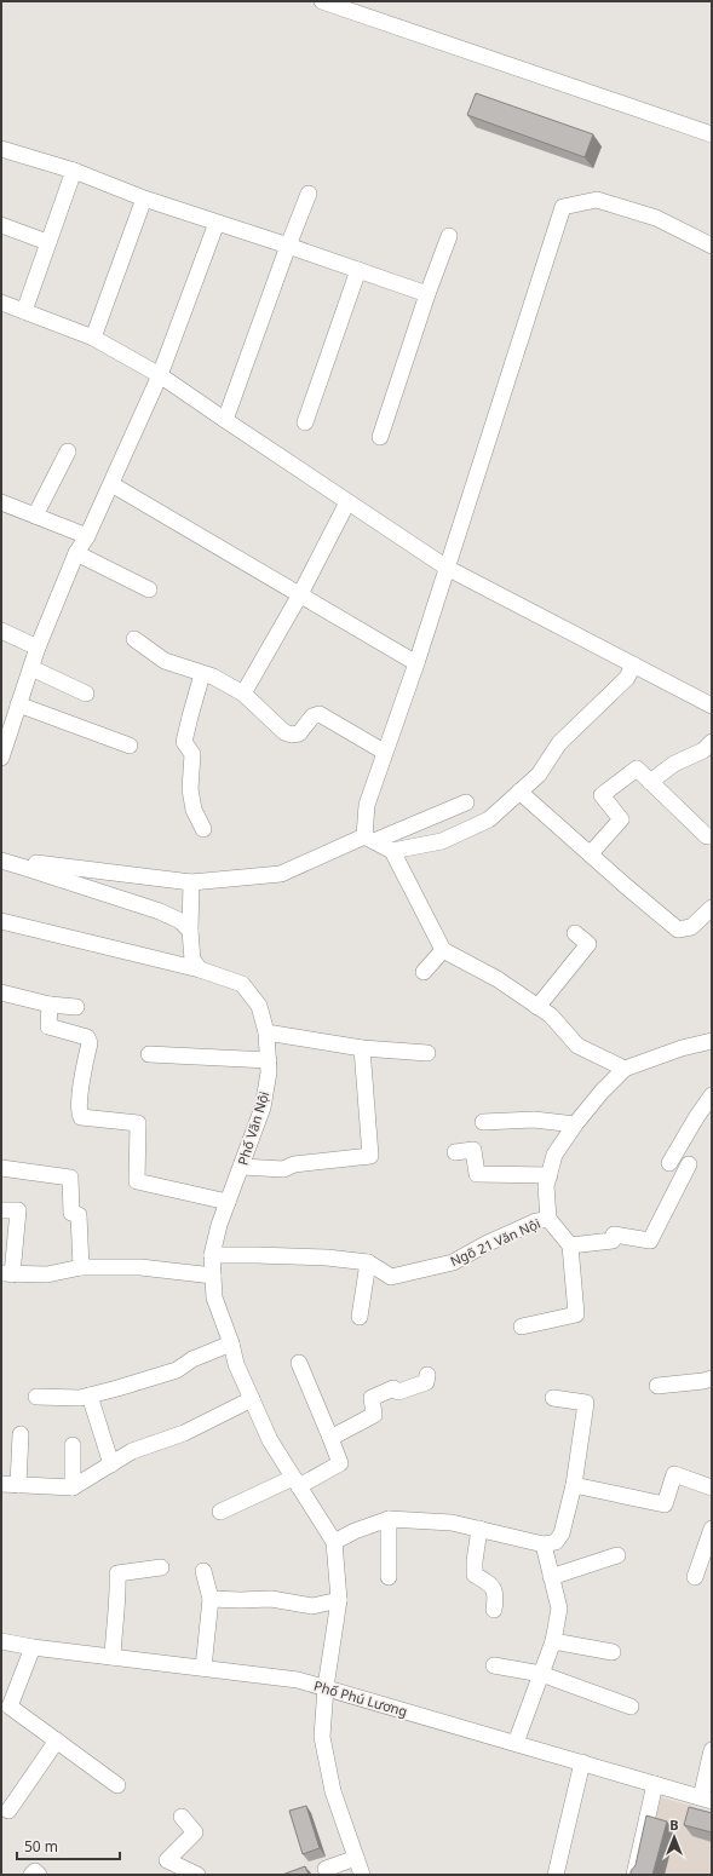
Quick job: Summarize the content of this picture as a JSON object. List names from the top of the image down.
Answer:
{
  "streets": {
    "street": ["Phố Văn Nội", "Ngõ 21 Văn Nội", "Phố Phú Lương"]
  },
  "crossings": [
    ["Phố Văn Nội", "Ngõ 21 Văn Nội"]
  ],
  "scale_bar": "50 m",
  "north": "top"
}
